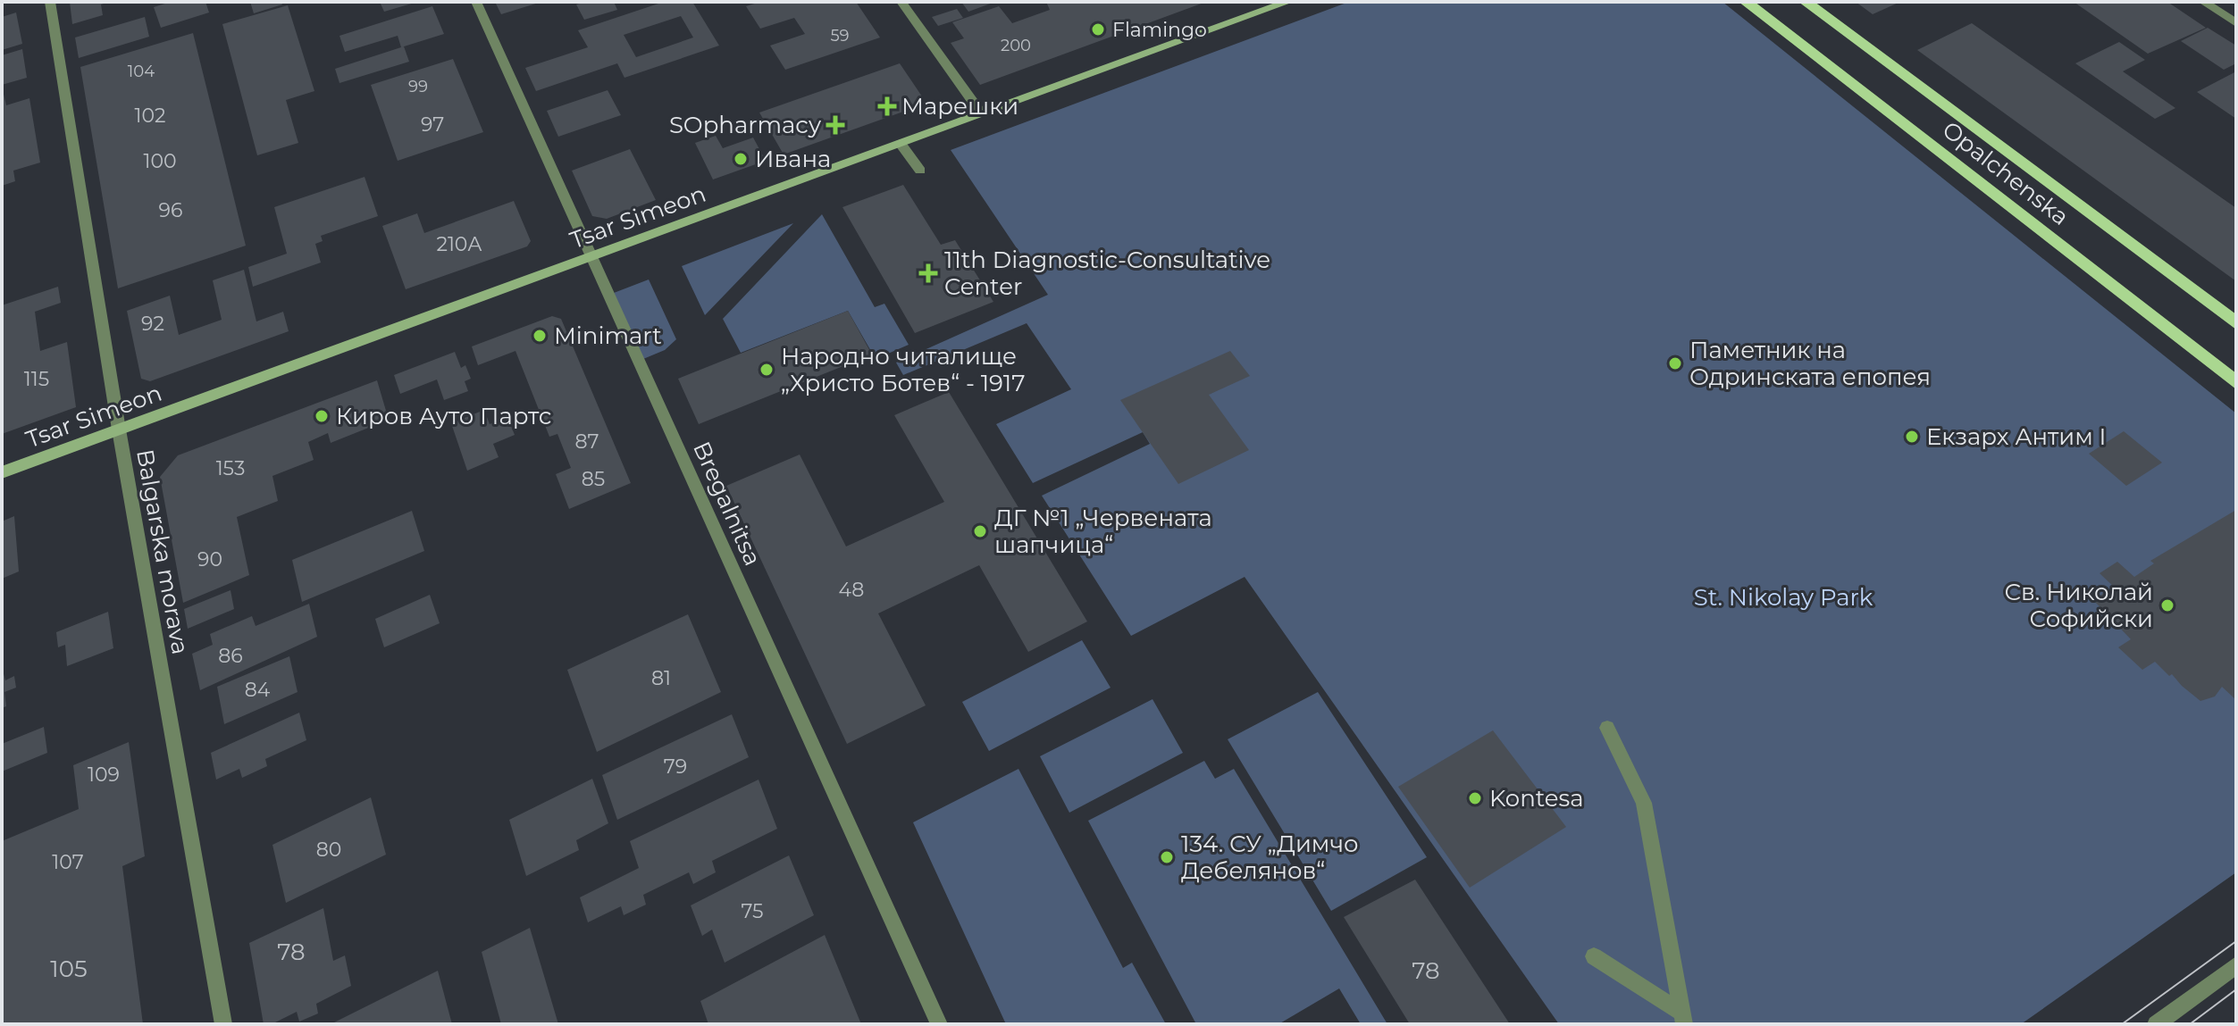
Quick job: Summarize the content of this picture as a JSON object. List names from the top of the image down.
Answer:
{
  "streets": {
    "main road": ["Opalchenska"],
    "street": ["Tsar Simeon", "Bregalnitsa", "Balgarska morava"]
  },
  "crossings": [
    ["Tsar Simeon", "Bregalnitsa"],
    ["Tsar Simeon", "Balgarska morava"]
  ],
  "parks": ["St. Nikolay Park"],
  "places": {
    "other": [
      "Flamingo",
      "Ивана",
      "Minimart",
      "Паметник на Одринската епопея",
      "Народно читалище „Христо Ботев“ - 1917",
      "Киров Ауто Партс",
      "Екзарх Антим I",
      "ДГ №1 „Червената шапчица“",
      "Св. Николай Софийски",
      "Kontesa",
      "134. СУ „Димчо Дебелянов“"
    ],
    "health": ["Марешки", "SOpharmacy", "11th Diagnostic-Consultative Center"]
  },
  "house_numbers": [
    "59",
    "200",
    "104",
    "99",
    "102",
    "97",
    "100",
    "96",
    "210А",
    "92",
    "115",
    "87",
    "153",
    "85",
    "90",
    "48",
    "86",
    "81",
    "84",
    "79",
    "109",
    "80",
    "107",
    "75",
    "78",
    "105",
    "78"
  ]
}
